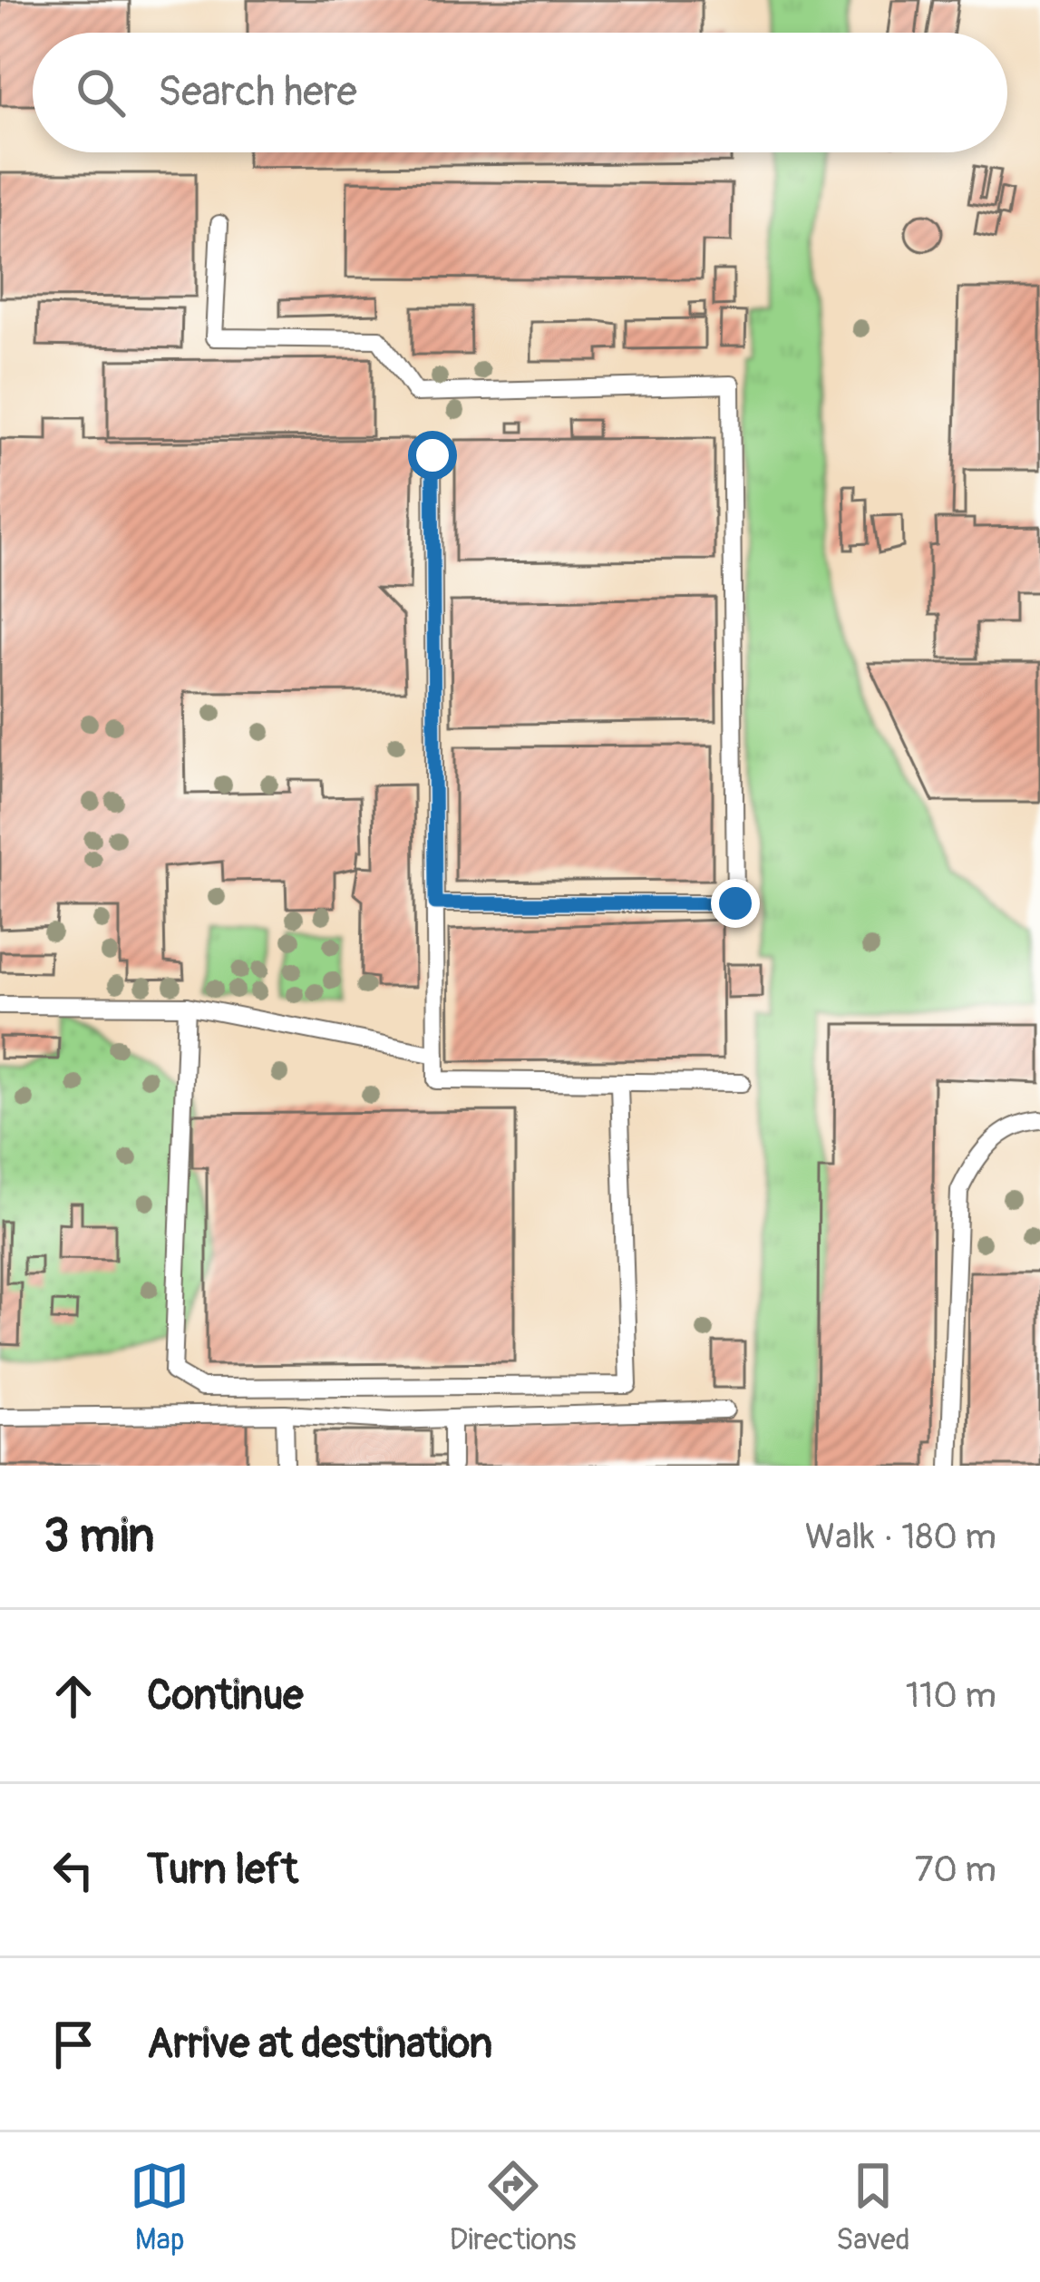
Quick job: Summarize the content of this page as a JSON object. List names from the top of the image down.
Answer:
{
  "page": {
    "search": "Search here",
    "heading": ["3 min", "Walk · 180 m"],
    "list": [
      ["Continue", "110 m"],
      ["Turn left", "70 m"],
      "Arrive at destination"
    ],
    "nav": ["Map", "Directions", "Saved"]
  }
}
